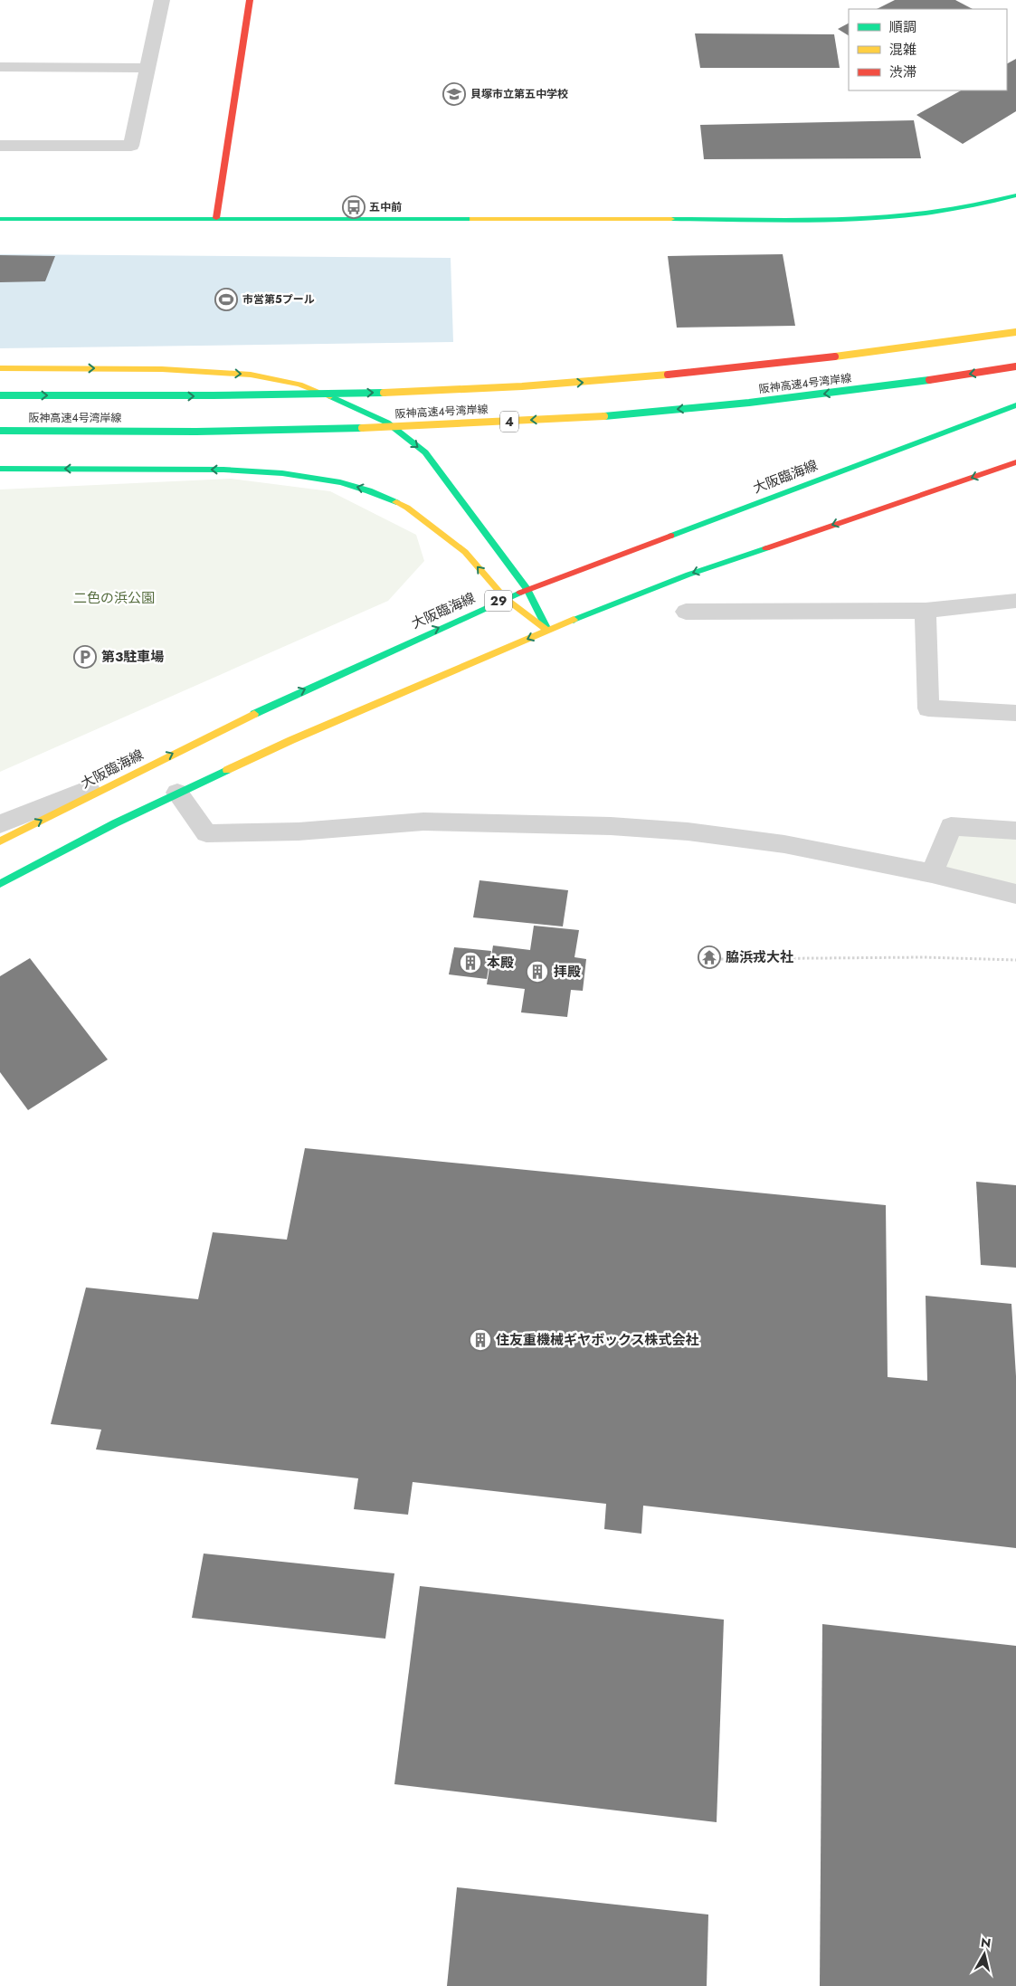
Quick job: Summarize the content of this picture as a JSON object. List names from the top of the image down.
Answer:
{
  "streets": {
    "main road": [
      "阪神高速4号湾岸線",
      "4",
      "大阪臨海線",
      "29"
    ]
  },
  "parks": ["二色の浜公園"],
  "places": {
    "school or university": ["貝塚市立第五中学校"],
    "bus stop": ["五中前"],
    "sports": ["市営第5プール"],
    "parking": ["第3駐車場"],
    "temple": ["脇浜戎大社"],
    "building": ["本殿", "拝殿", "住友重機械ギヤボックス株式会社"]
  },
  "legend": ["順調", "混雑", "渋滞"],
  "north": "top"
}
